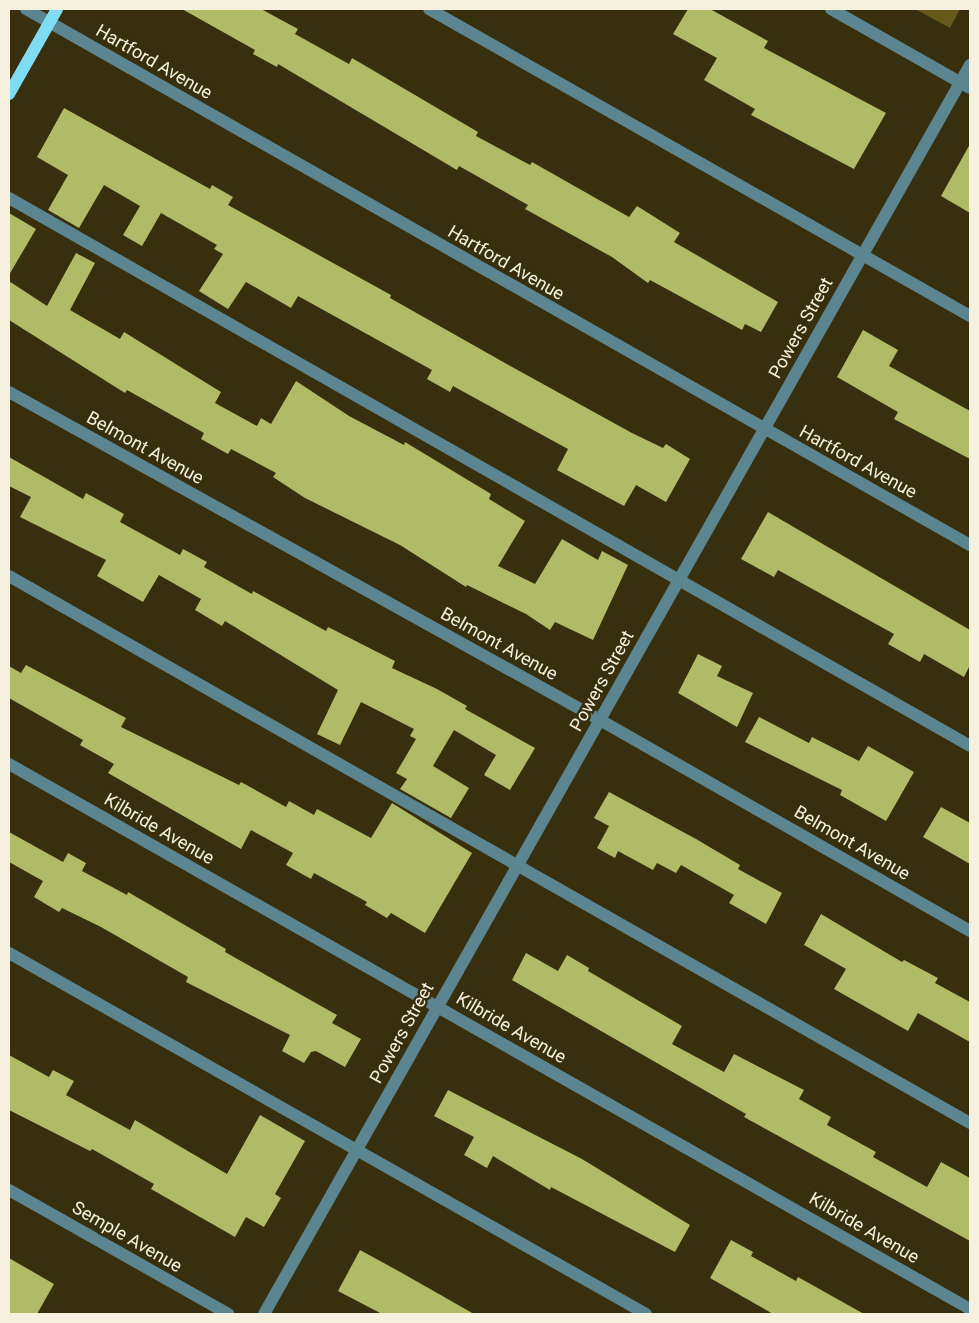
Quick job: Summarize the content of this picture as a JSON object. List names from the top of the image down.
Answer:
{
  "streets": {
    "street": [
      "Hartford Avenue",
      "Powers Street",
      "Belmont Avenue",
      "Kilbride Avenue",
      "Semple Avenue"
    ]
  },
  "crossings": [
    ["Hartford Avenue", "Powers Street"],
    ["Powers Street", "Belmont Avenue"],
    ["Powers Street", "Kilbride Avenue"]
  ]
}
